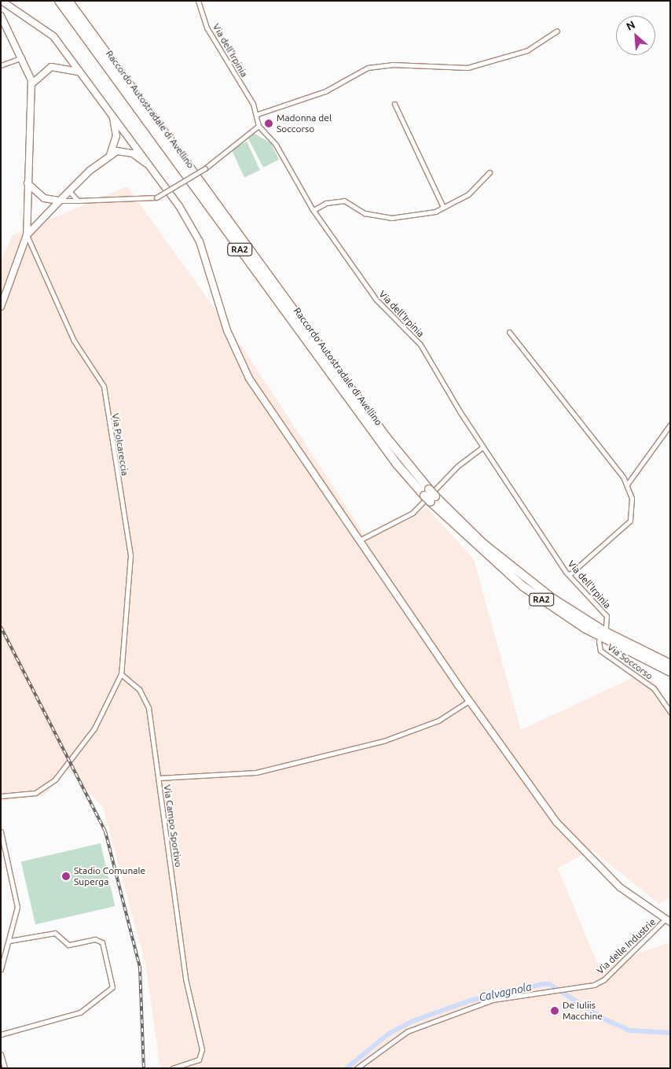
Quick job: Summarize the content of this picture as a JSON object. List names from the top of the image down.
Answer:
{
  "streets": {
    "highway": ["Raccordo Autostradale di Avellino", "RA2"],
    "street": [
      "Via dell'Irpinia",
      "Via Polcareccia",
      "Via Soccorso",
      "Via Campo Sportivo",
      "Via delle Industrie"
    ]
  },
  "crossings": [
    ["Via Polcareccia", "Via Campo Sportivo"]
  ],
  "water": ["Calvagnola"],
  "places": ["Madonna del Soccorso", "Stadio Comunale Superga", "De Iuliis Macchine"],
  "north": "top left"
}
